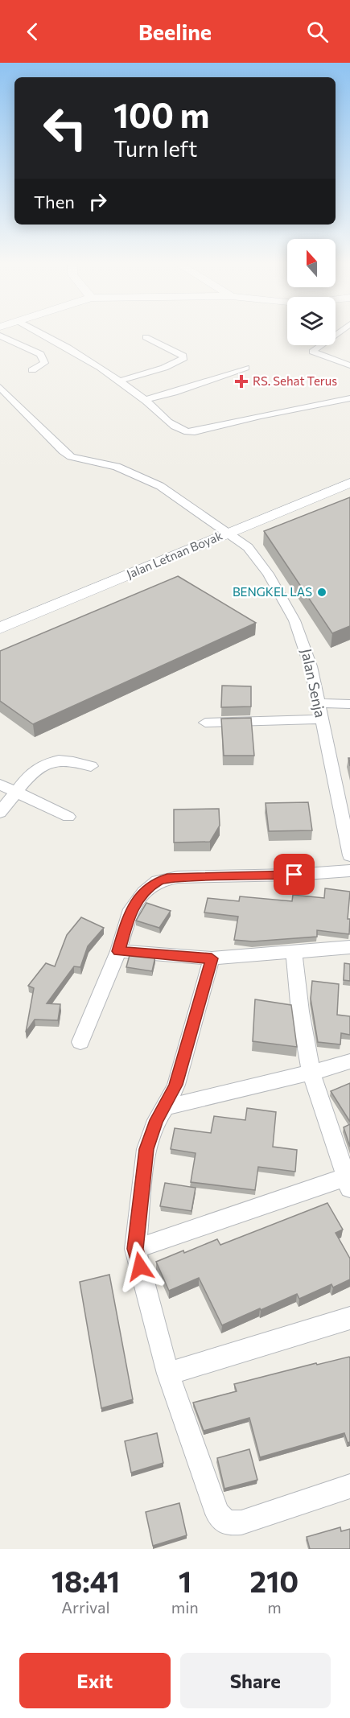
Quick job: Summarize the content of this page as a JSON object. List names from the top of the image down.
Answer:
{
  "streets": {
    "street": ["Jalan Letnan Boyak", "Jalan Senja"]
  },
  "crossings": [
    ["Jalan Letnan Boyak", "Jalan Senja"]
  ],
  "places": {
    "health": ["RS. Sehat Terus"],
    "other": ["BENGKEL LAS"]
  },
  "north": "top",
  "page": {
    "header": "Beeline",
    "turn": ["100 m", "Turn left"],
    "then": "Then",
    "eta": [
      "18:41",
      "Arrival",
      "1",
      "min",
      "210",
      "m"
    ],
    "buttons": ["Exit", "Share"]
  }
}
